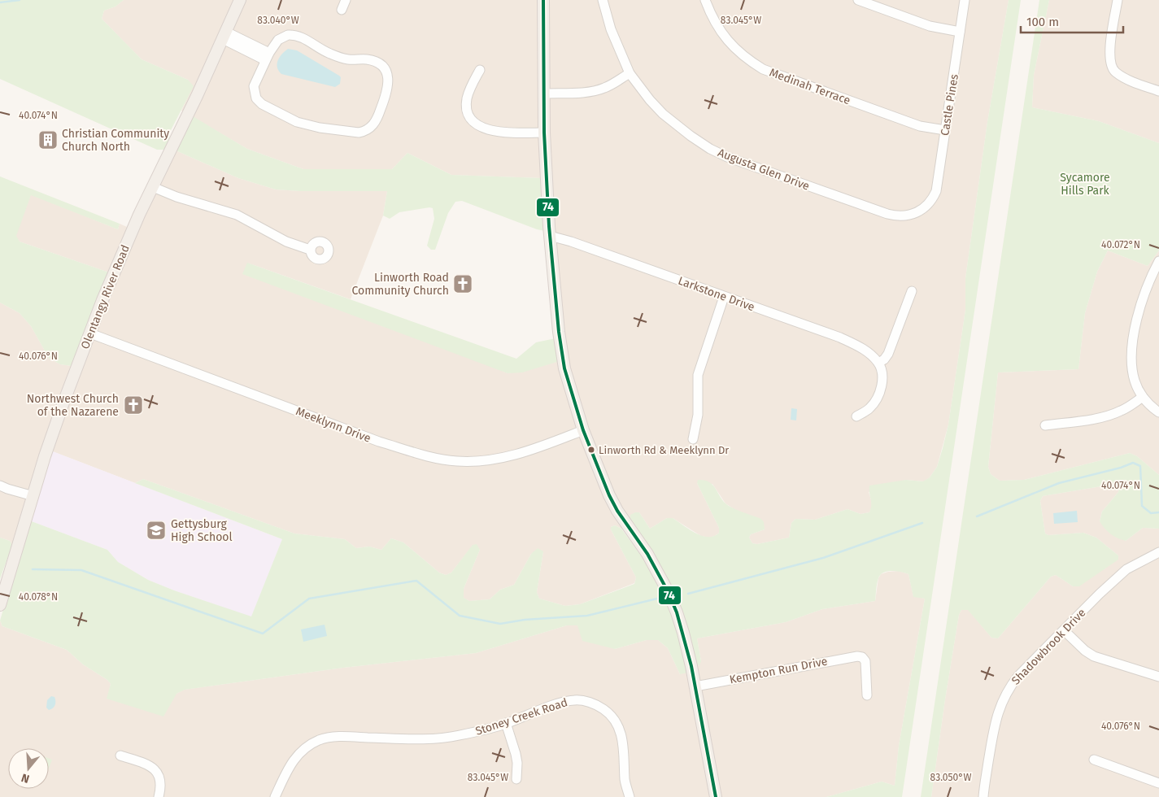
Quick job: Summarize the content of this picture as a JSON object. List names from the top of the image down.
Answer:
{
  "streets": {
    "main road": ["Olentangy River Road"],
    "street": [
      "Medinah Terrace",
      "Castle Pines",
      "Augusta Glen Drive",
      "Larkstone Drive",
      "Meeklynn Drive",
      "Shadowbrook Drive",
      "Kempton Run Drive",
      "Stoney Creek Road"
    ]
  },
  "crossings": [
    ["Medinah Terrace", "Castle Pines"],
    ["Castle Pines", "Augusta Glen Drive"],
    ["Olentangy River Road", "Meeklynn Drive"]
  ],
  "parks": ["Sycamore Hills Park"],
  "places": {
    "building": ["Christian Community Church North"],
    "church": ["Linworth Road Community Church", "Northwest Church of the Nazarene"],
    "other": ["Linworth Rd & Meeklynn Dr"],
    "school or university": ["Gettysburg High School"]
  },
  "lines": ["transit line 74"],
  "scale_bar": "100 m",
  "north": "bottom",
  "coordinates": [
    "83.040°W",
    "83.045°W",
    "40.074°N",
    "40.072°N",
    "40.076°N",
    "40.078°N",
    "83.050°W"
  ]
}
